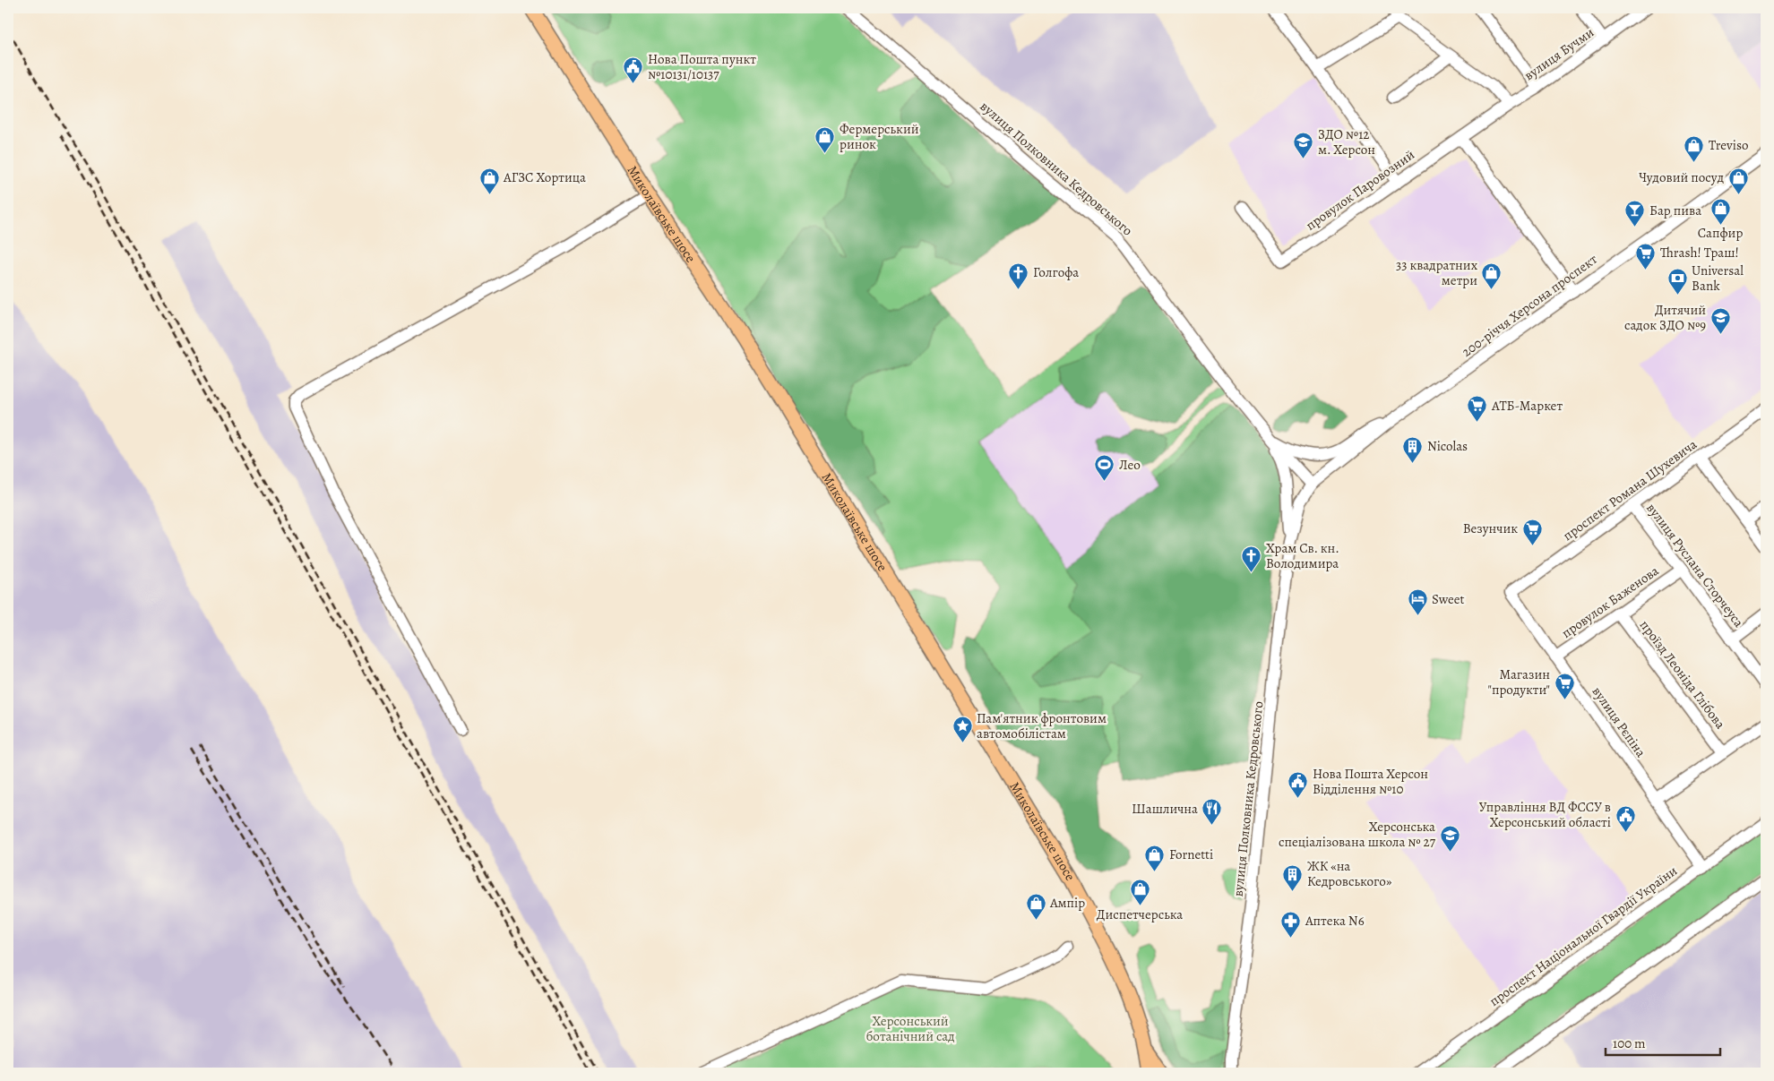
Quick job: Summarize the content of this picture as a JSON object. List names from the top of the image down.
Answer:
{
  "streets": {
    "main road": ["Миколаївське шосе"],
    "street": [
      "вулиця Бучми",
      "вулиця Полковника Кедровського",
      "провулок Паровозний",
      "200-річчя Херсона проспект",
      "проспект Романа Шухевича",
      "вулиця Руслана Сторчеуса",
      "провулок Баженова",
      "проїзд Леоніда Глібова",
      "вулиця Рєпіна",
      "проспект Національної Гвардії України"
    ]
  },
  "crossings": [
    ["вулиця Бучми", "провулок Паровозний"],
    ["вулиця Полковника Кедровського", "200-річчя Херсона проспект"],
    ["проспект Романа Шухевича", "вулиця Руслана Сторчеуса"],
    ["проспект Романа Шухевича", "вулиця Рєпіна"],
    ["вулиця Руслана Сторчеуса", "провулок Баженова"],
    ["провулок Баженова", "проїзд Леоніда Глібова"],
    ["провулок Баженова", "вулиця Рєпіна"],
    ["вулиця Рєпіна", "проспект Національної Гвардії України"]
  ],
  "parks": ["Херсонський ботанічний сад"],
  "places": {
    "public building": ["Нова Пошта пункт №10131/10137", "Нова Пошта Херсон Відділення №10", "Управління ВД ФССУ в Херсонський області"],
    "shop": [
      "Фермерський ринок",
      "Treviso",
      "АГЗС Хортица",
      "Чудовий посуд",
      "Сапфир",
      "33 квадратних метри",
      "Fornetti",
      "Диспетчерська",
      "Ампір"
    ],
    "school or university": ["ЗДО №12 м. Херсон", "Дитячий садок ЗДО №9", "Херсонська спеціалізована школа № 27"],
    "bar": ["Бар пива"],
    "supermarket": [
      "Thrash! Траш!",
      "АТБ-Маркет",
      "Везунчик",
      "Магазин \"продукти\""
    ],
    "church": ["Голгофа", "Храм Св. кн. Володимира"],
    "bank": ["Universal Bank"],
    "building": ["Nicolas", "ЖК «на Кедровського»"],
    "sports": ["Лео"],
    "hotel": ["Sweet"],
    "place": ["Пам'ятник фронтовим автомобілістам"],
    "restaurant": ["Шашлична"],
    "pharmacy": ["Аптека N6"]
  },
  "scale_bar": "100 m"
}
